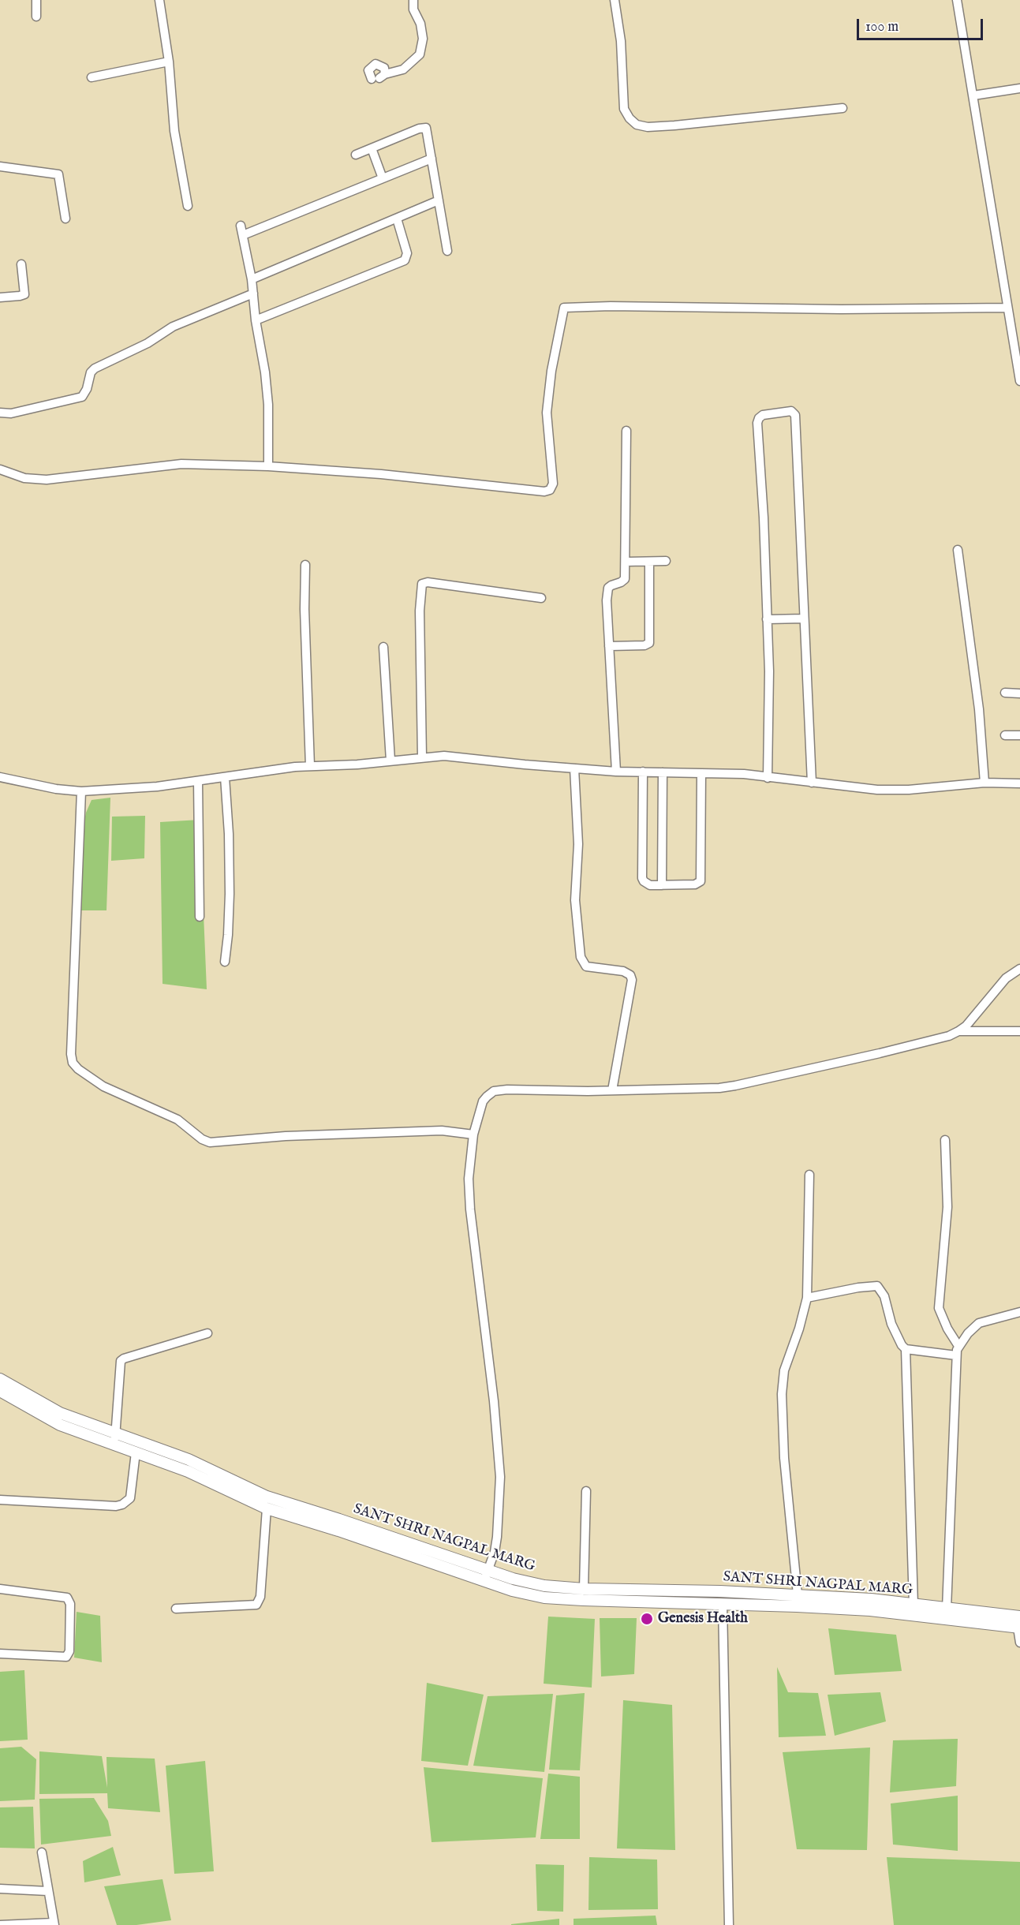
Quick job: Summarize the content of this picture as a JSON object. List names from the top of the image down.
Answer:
{
  "streets": {
    "street": ["SANT SHRI NAGPAL MARG"]
  },
  "places": ["Genesis Health"],
  "scale_bar": "100 m"
}
